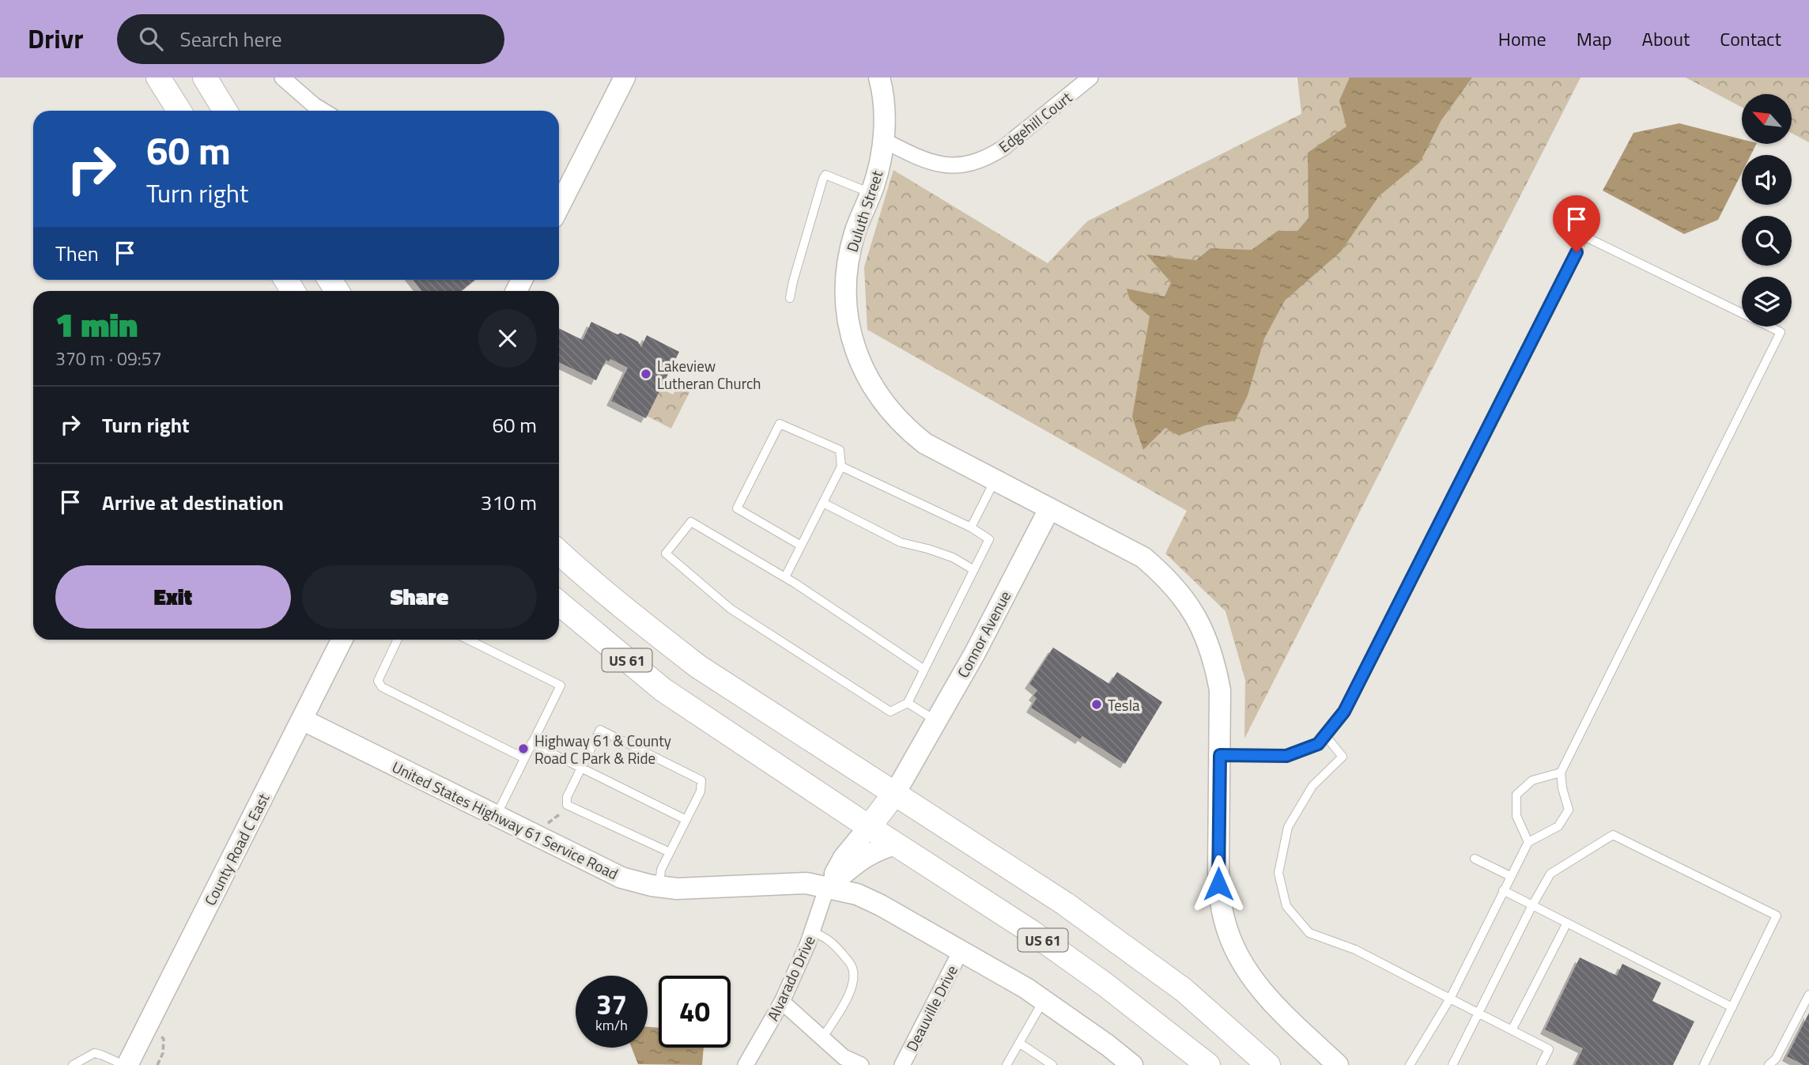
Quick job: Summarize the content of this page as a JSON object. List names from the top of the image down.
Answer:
{
  "streets": {
    "main road": ["Connor Avenue", "US 61"],
    "street": [
      "Edgehill Court",
      "Duluth Street",
      "United States Highway 61 Service Road",
      "County Road C East",
      "Alvarado Drive",
      "Deauville Drive"
    ]
  },
  "crossings": [
    ["Edgehill Court", "Duluth Street"],
    ["Duluth Street", "Connor Avenue"],
    ["Connor Avenue", "US 61"],
    ["United States Highway 61 Service Road", "County Road C East"],
    ["United States Highway 61 Service Road", "Alvarado Drive"],
    ["United States Highway 61 Service Road", "Deauville Drive"]
  ],
  "places": ["Lakeview Lutheran Church", "Tesla", "Highway 61 & County Road C Park & Ride"],
  "north": "top left",
  "page": {
    "header": "Drivr",
    "search": "Search here",
    "nav": [
      "Home",
      "Map",
      "About",
      "Contact"
    ],
    "turn": ["60 m", "Turn right"],
    "then": "Then",
    "heading": ["1 min", "370 m · 09:57"],
    "list": [
      {
        "name": "Turn right",
        "value": "60 m"
      },
      {
        "name": "Arrive at destination",
        "value": "310 m"
      }
    ],
    "buttons": ["Exit", "Share"],
    "speed": "37 km/h",
    "limit": "40"
  }
}
